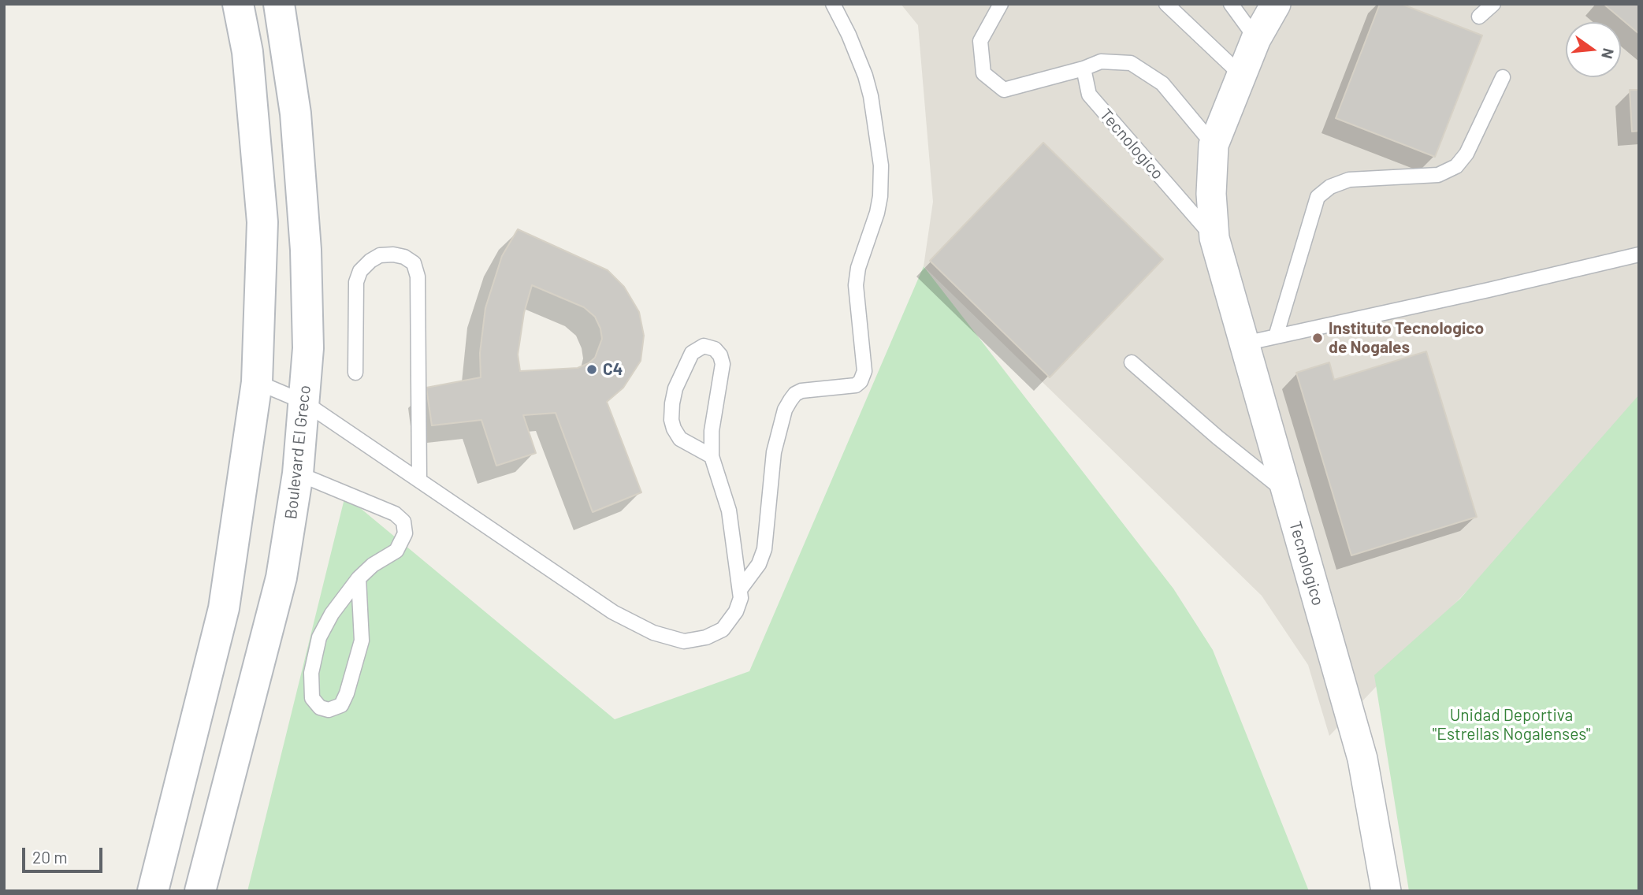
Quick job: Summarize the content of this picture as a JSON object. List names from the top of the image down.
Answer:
{
  "streets": {
    "main road": ["Boulevard El Greco"],
    "street": ["Tecnologico"]
  },
  "parks": ["Unidad Deportiva \"Estrellas Nogalenses\""],
  "places": ["Instituto Tecnologico de Nogales", "C4"],
  "scale_bar": "20 m",
  "north": "right"
}
